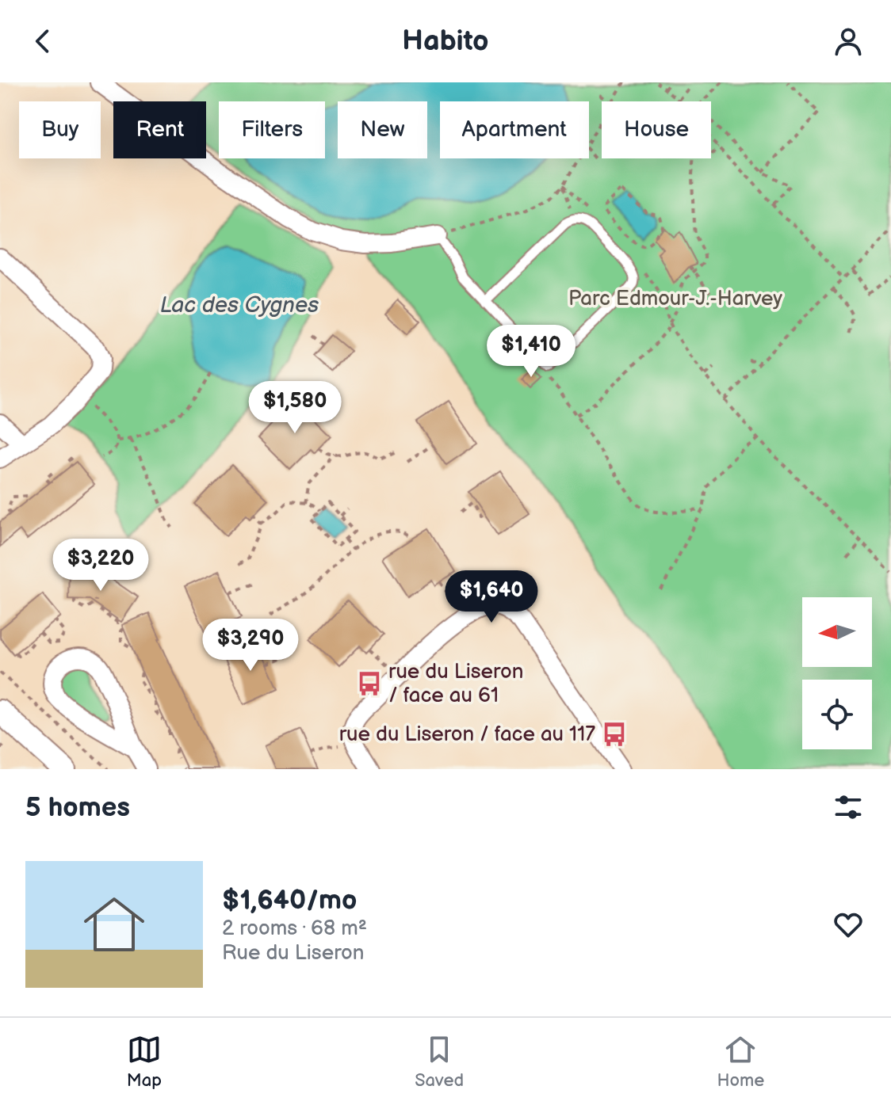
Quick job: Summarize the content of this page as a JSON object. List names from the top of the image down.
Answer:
{
  "water": ["Lac des Cygnes"],
  "parks": ["Parc Edmour-J.-Harvey"],
  "places": {
    "bus stop": ["rue du Liseron / face au 61", "rue du Liseron / face au 117"]
  },
  "north": "left",
  "page": {
    "header": "Habito",
    "chip": [
      "Buy",
      "Rent",
      "Filters",
      "New",
      "Apartment",
      "House"
    ],
    "price": [
      "$1,410",
      "$1,580",
      "$3,220",
      "$1,640",
      "$3,290"
    ],
    "heading": "5 homes",
    "list": [
      {
        "name": "$1,640/mo",
        "note": "2 rooms · 68 m² · Rue du Liseron"
      }
    ],
    "tabs": ["Map", "Saved", "Home"]
  }
}
